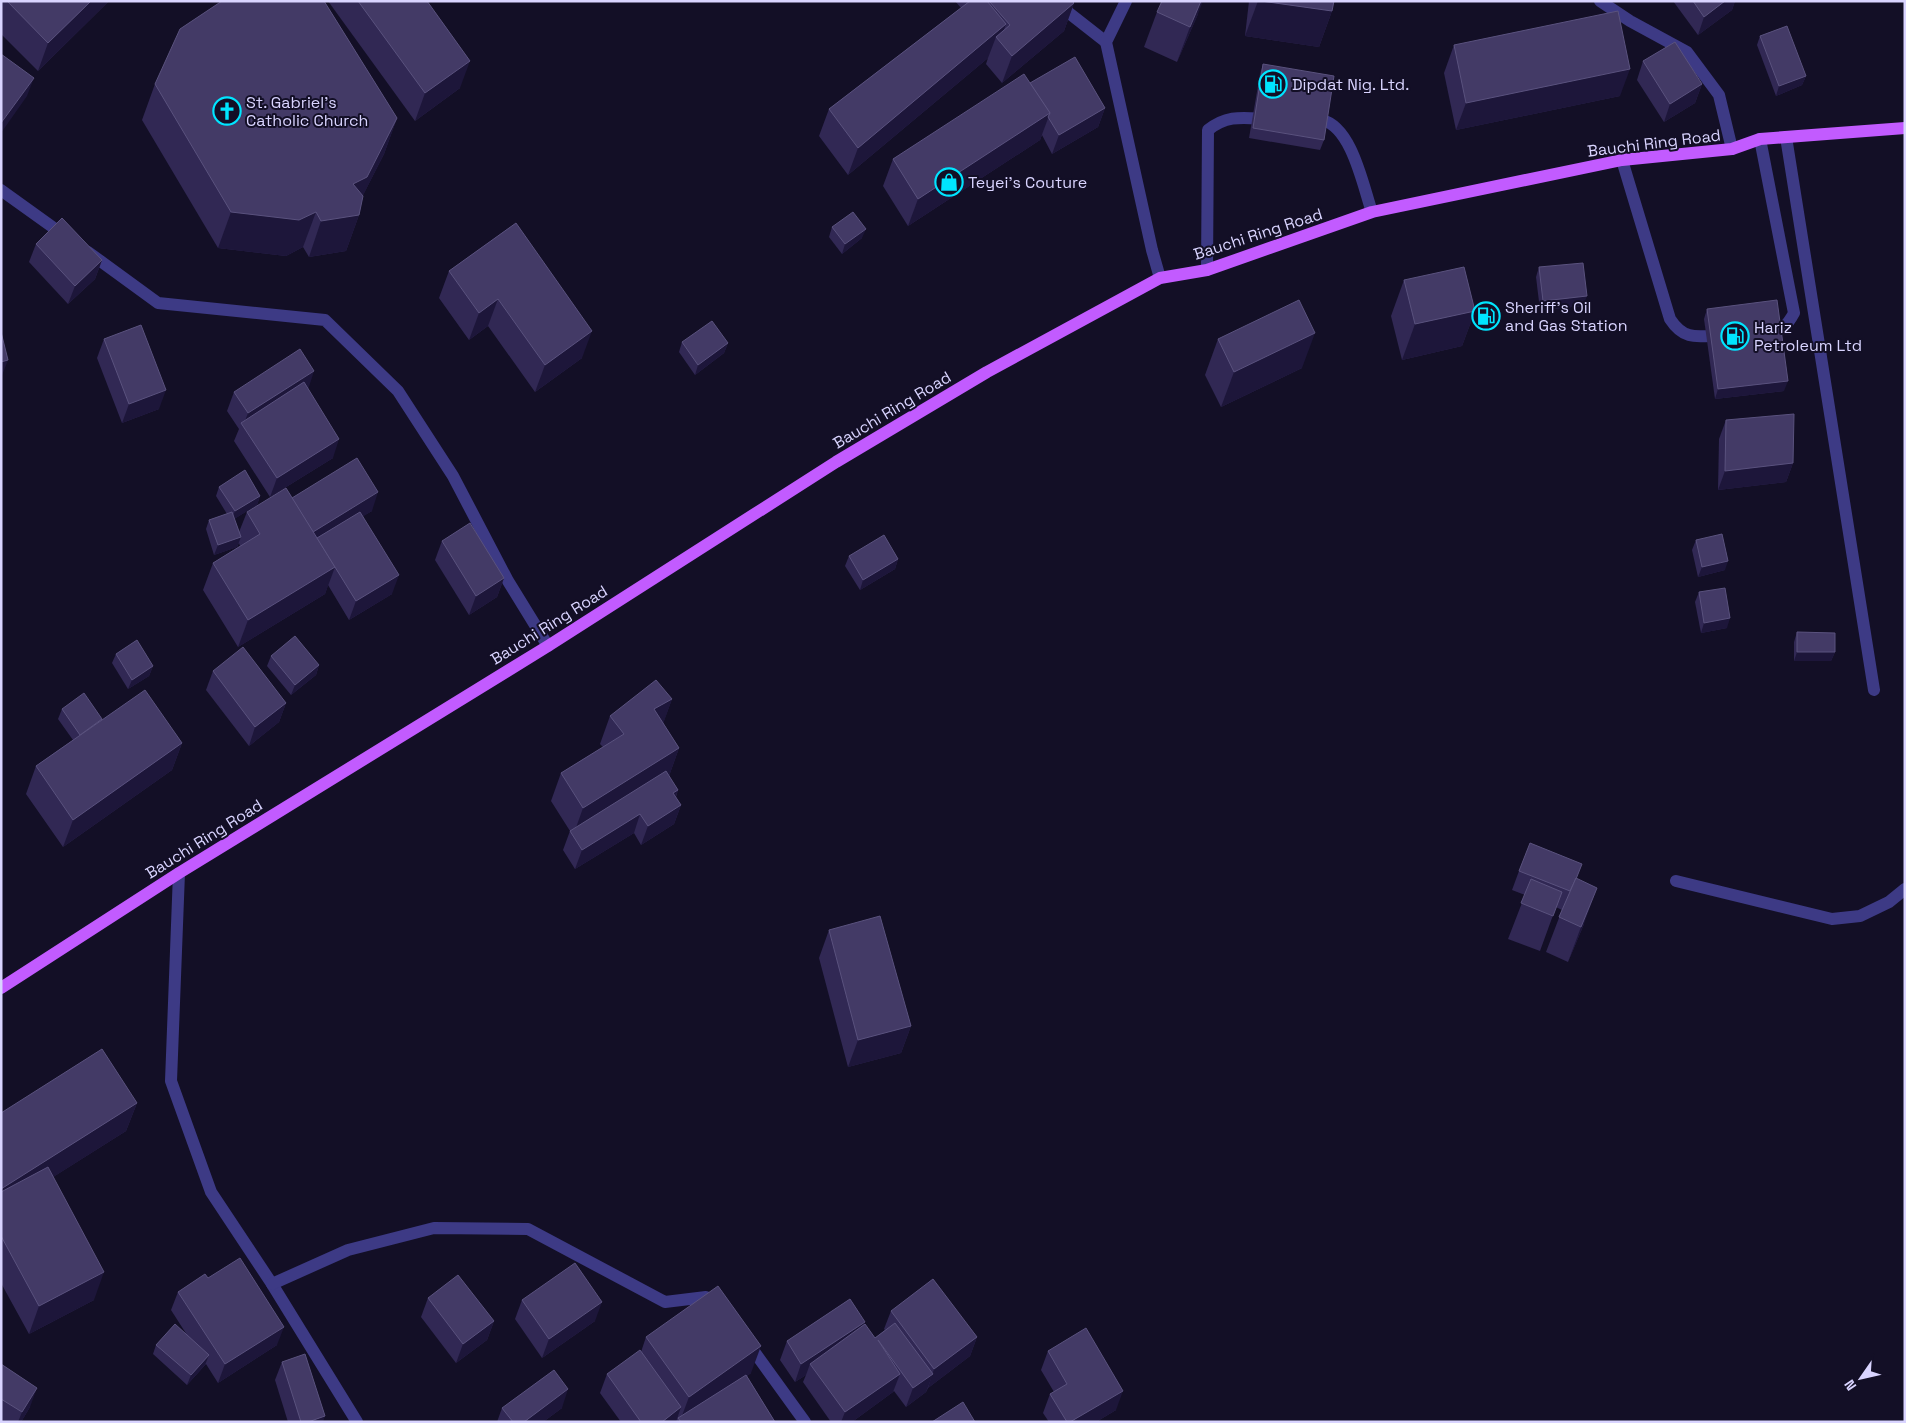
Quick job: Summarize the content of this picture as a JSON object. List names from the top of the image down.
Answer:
{
  "streets": {
    "main road": ["Bauchi Ring Road"]
  },
  "places": {
    "fuel station": ["Dipdat Nig. Ltd.", "Sheriff's Oil and Gas Station", "Hariz Petroleum Ltd"],
    "church": ["St. Gabriel's Catholic Church"],
    "shop": ["Teyei's Couture"]
  },
  "north": "bottom left"
}
